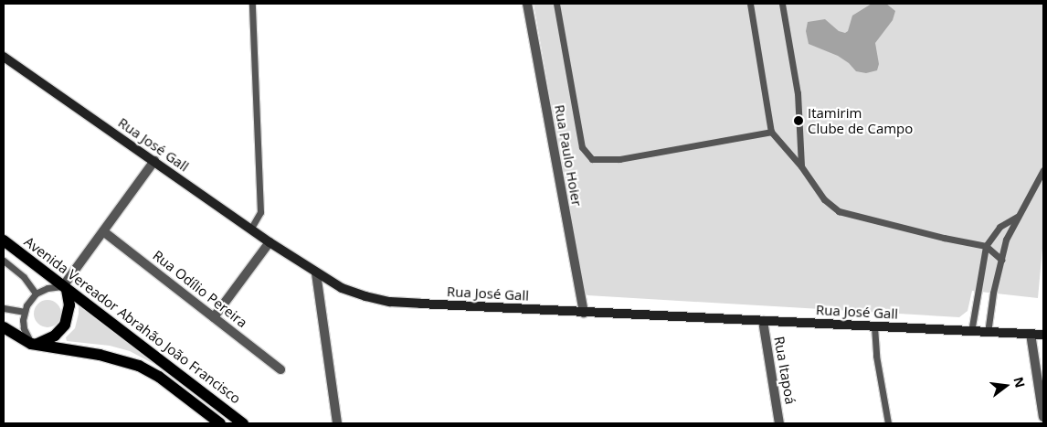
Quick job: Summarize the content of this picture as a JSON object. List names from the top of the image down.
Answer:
{
  "streets": {
    "main road": ["Rua José Gall", "Avenida Vereador Abrahão João Francisco"],
    "street": ["Rua Paulo Hoier", "Rua Odílio Pereira", "Rua Itapoá"]
  },
  "crossings": [
    ["Rua José Gall", "Rua Paulo Hoier"],
    ["Rua José Gall", "Rua Itapoá"]
  ],
  "places": ["Itamirim Clube de Campo"],
  "north": "right"
}
